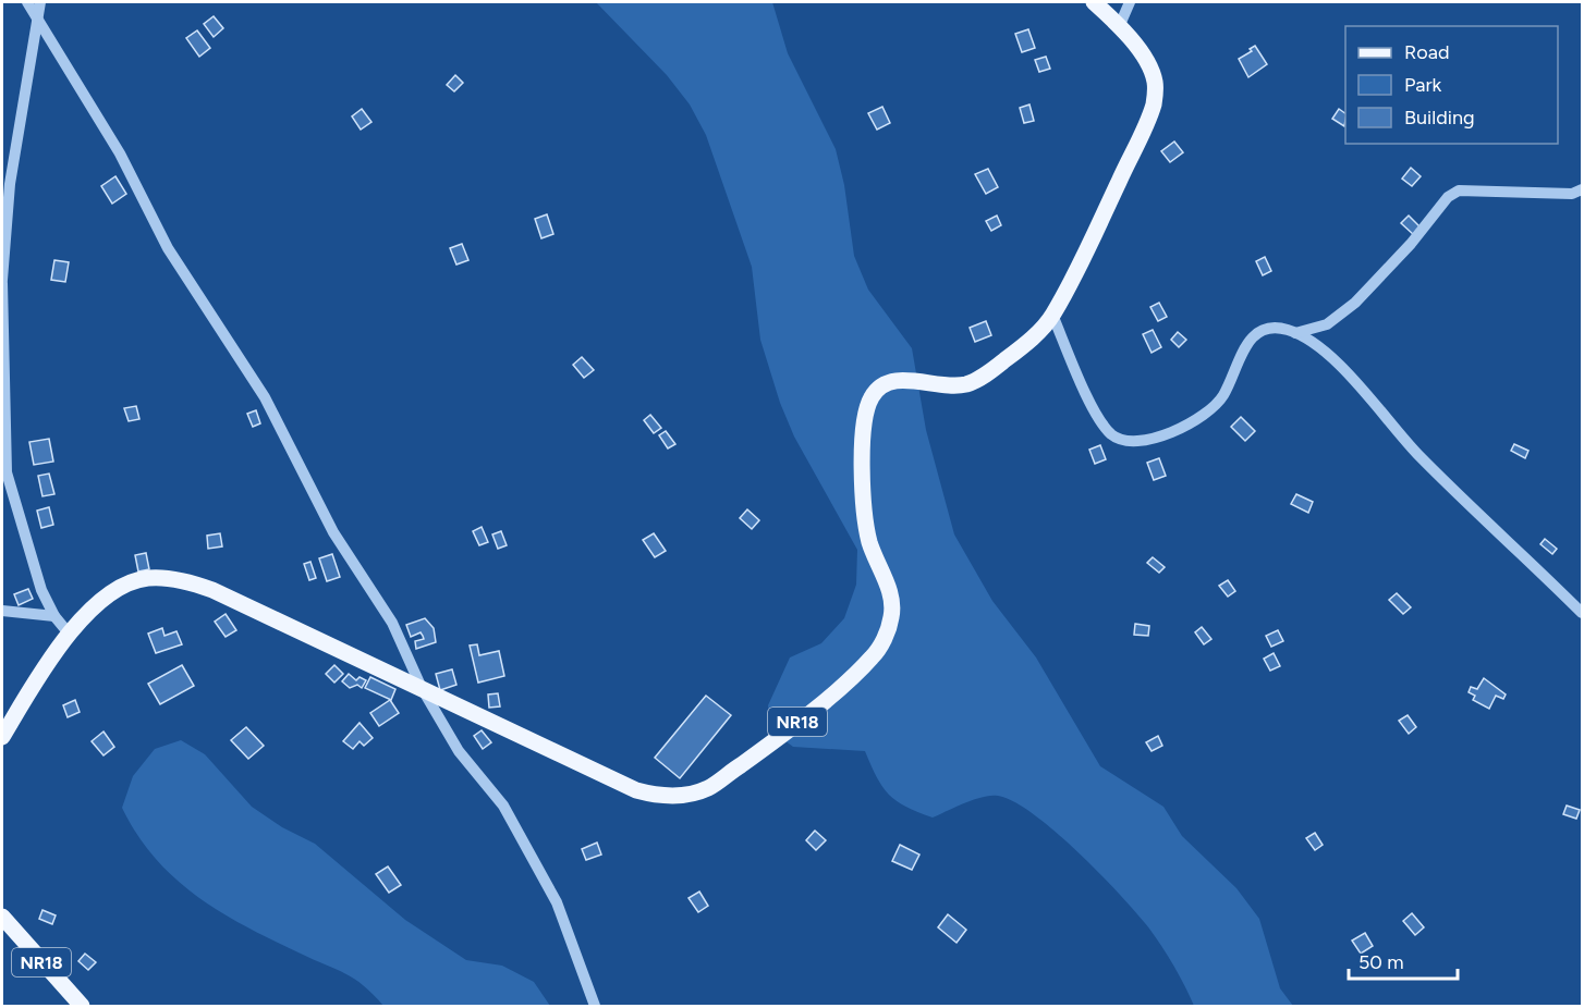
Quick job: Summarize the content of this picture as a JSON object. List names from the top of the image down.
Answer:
{
  "streets": {
    "main road": ["NR18"]
  },
  "legend": ["Road", "Park", "Building"],
  "scale_bar": "50 m"
}
